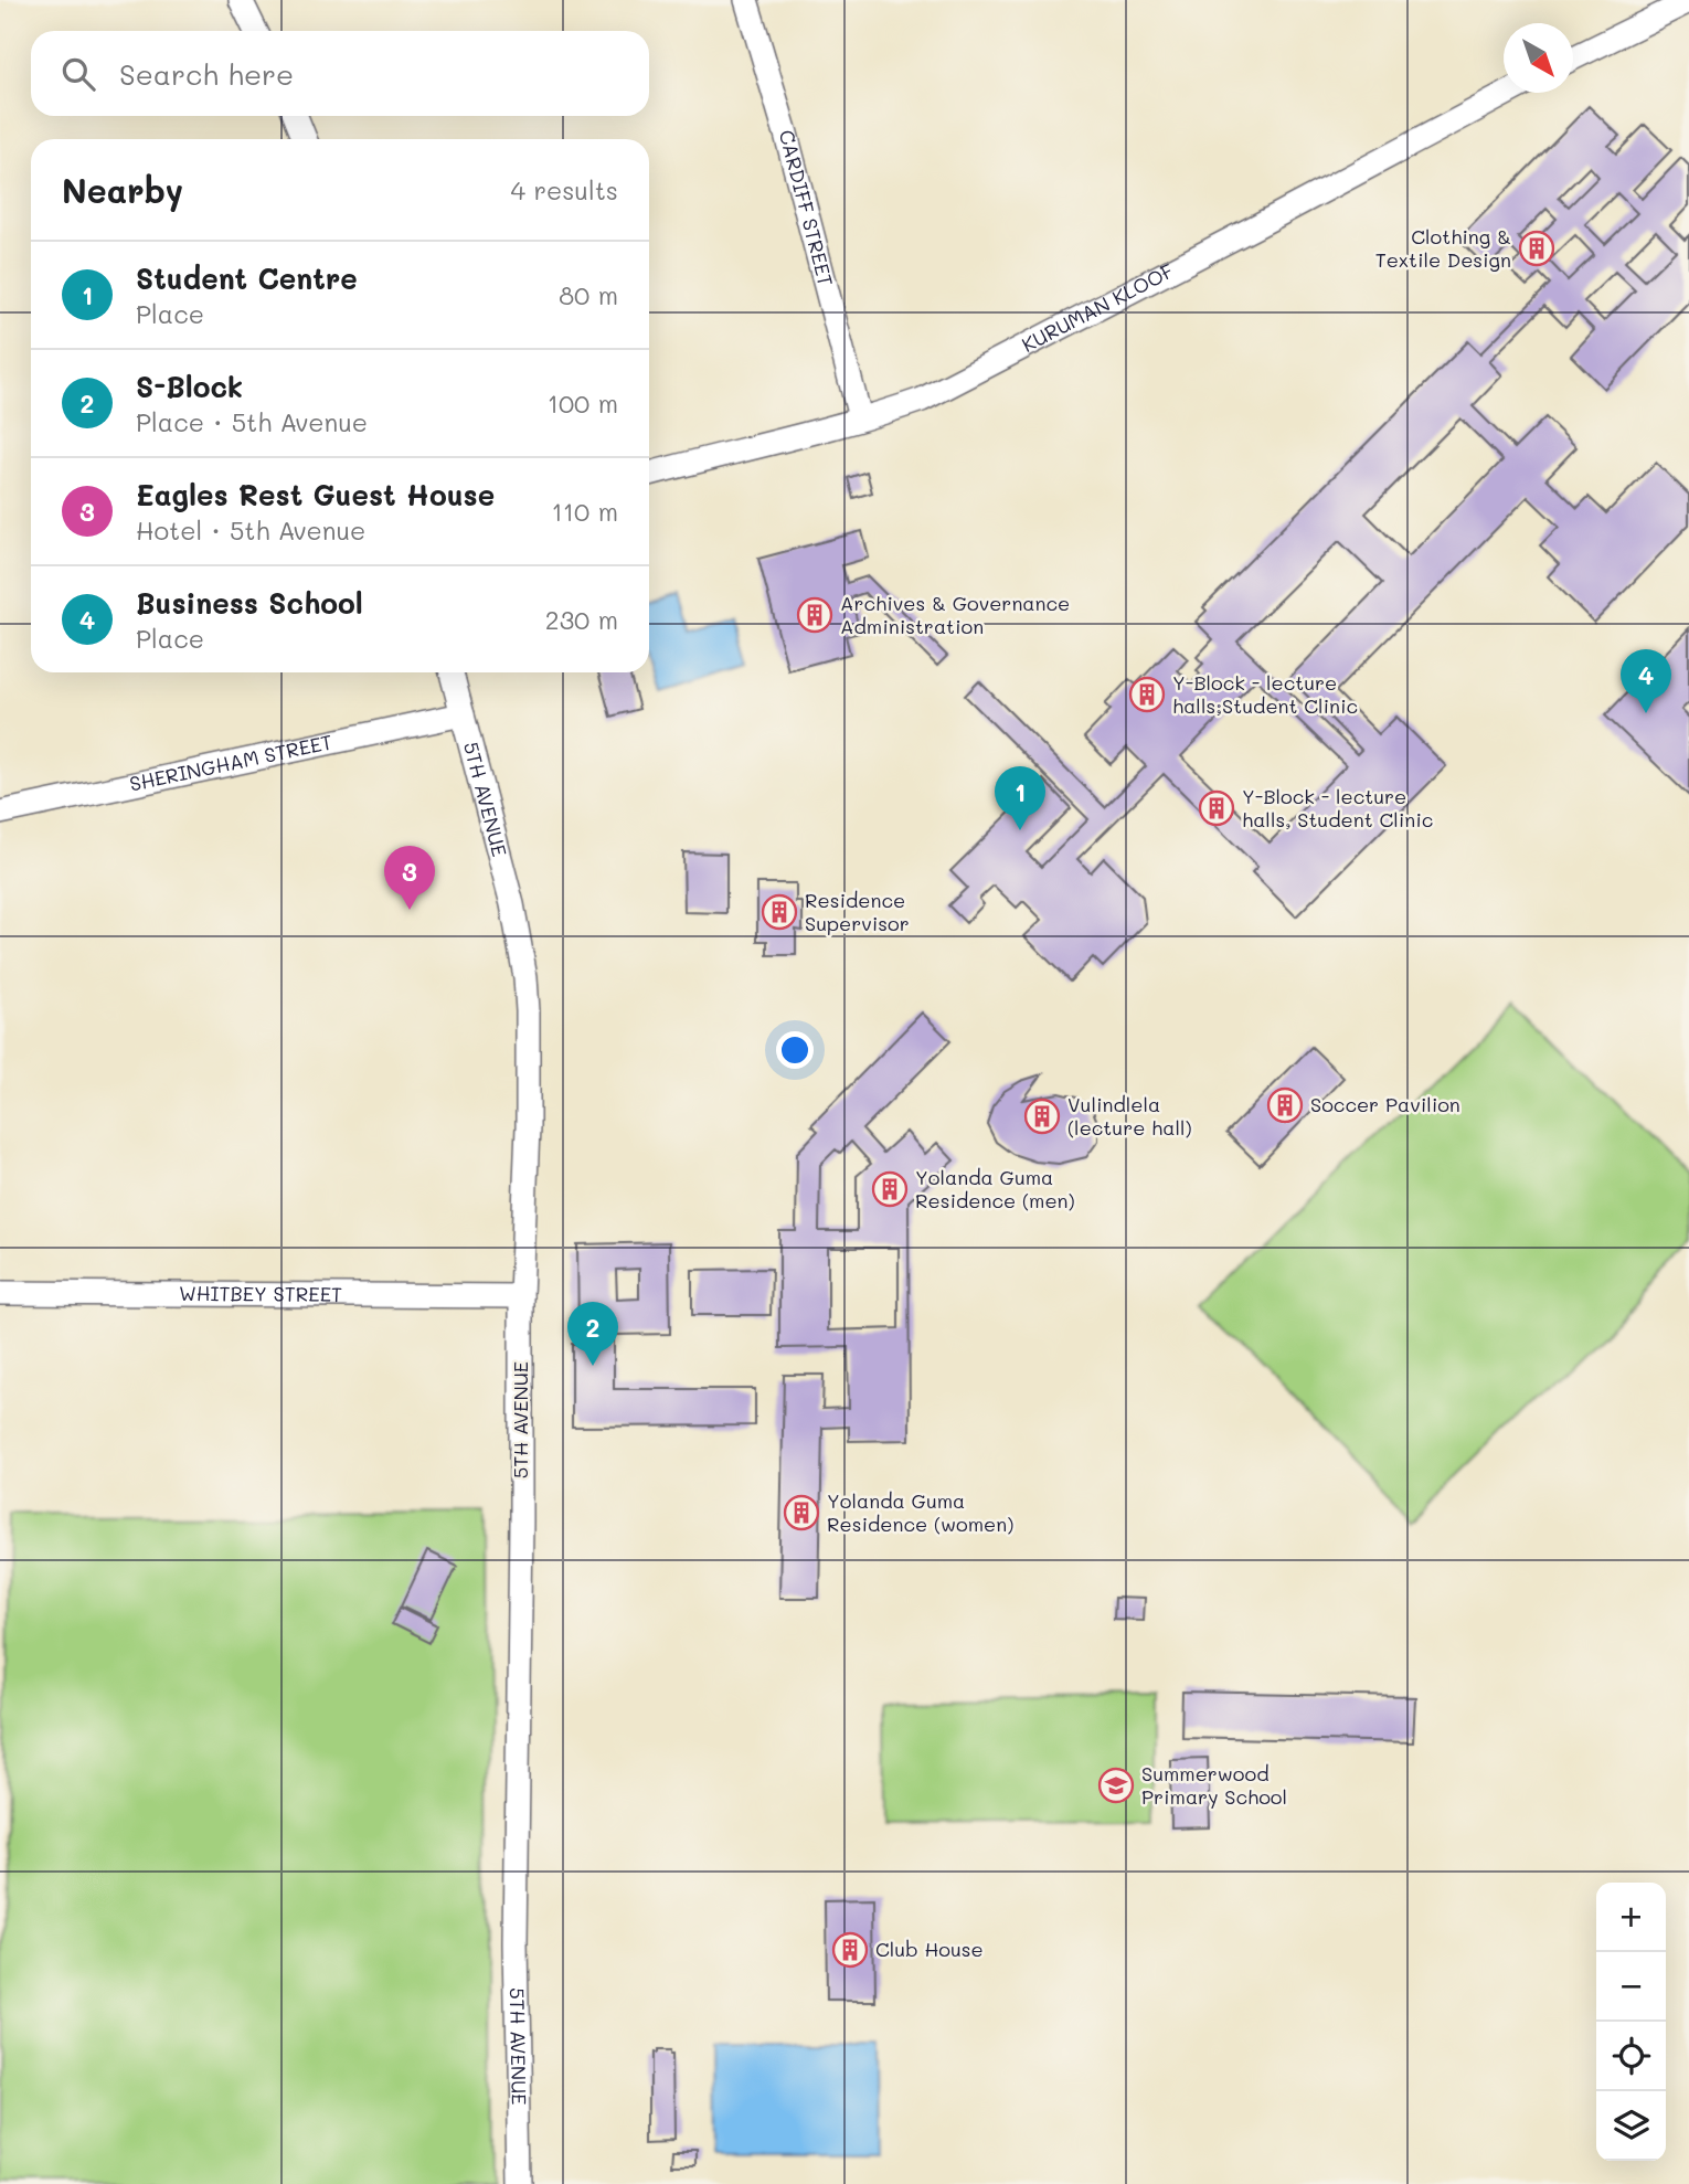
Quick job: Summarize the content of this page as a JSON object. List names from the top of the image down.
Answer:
{
  "streets": {
    "street": [
      "CARDIFF STREET",
      "KURUMAN KLOOF",
      "SHERINGHAM STREET",
      "5TH AVENUE",
      "WHITBEY STREET"
    ]
  },
  "crossings": [
    ["CARDIFF STREET", "KURUMAN KLOOF"],
    ["SHERINGHAM STREET", "5TH AVENUE"],
    ["5TH AVENUE", "WHITBEY STREET"]
  ],
  "places": {
    "building": [
      "Clothing & Textile Design",
      "Archives & Governance Administration",
      "Y-Block - lecture halls;Student Clinic",
      "Y-Block - lecture halls, Student Clinic",
      "Residence Supervisor",
      "Soccer Pavilion",
      "Vulindlela (lecture hall)",
      "Yolanda Guma Residence (men)",
      "Yolanda Guma Residence (women)",
      "Club House"
    ],
    "school or university": ["Summerwood Primary School"]
  },
  "north": "bottom right",
  "page": {
    "search": "Search here",
    "heading": ["Nearby", "4 results"],
    "list": [
      {
        "mark": "1",
        "name": "Student Centre",
        "note": "Place",
        "value": "80 m"
      },
      {
        "mark": "2",
        "name": "S-Block",
        "note": "Place · 5th Avenue",
        "value": "100 m"
      },
      {
        "mark": "3",
        "name": "Eagles Rest Guest House",
        "note": "Hotel · 5th Avenue",
        "value": "110 m"
      },
      {
        "mark": "4",
        "name": "Business School",
        "note": "Place",
        "value": "230 m"
      }
    ],
    "pins": [
      "4",
      "1",
      "3",
      "2"
    ],
    "map_buttons": ["+", "−"]
  }
}
